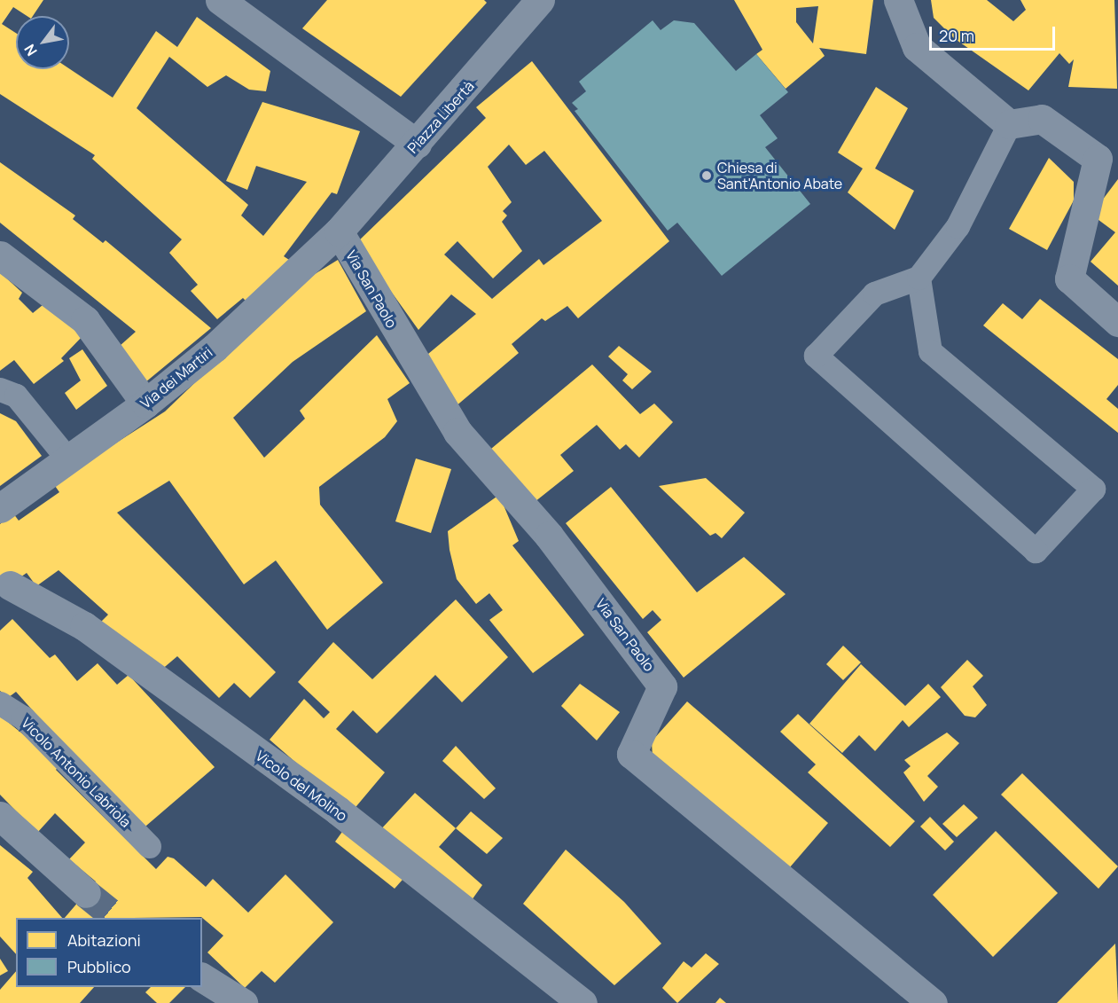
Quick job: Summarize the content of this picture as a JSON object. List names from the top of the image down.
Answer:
{
  "streets": {
    "street": [
      "Piazza Libertà",
      "Via San Paolo",
      "Via dei Martiri",
      "Vicolo del Molino"
    ],
    "lane": ["Vicolo Antonio Labriola"]
  },
  "crossings": [
    ["Piazza Libertà", "Via San Paolo"],
    ["Piazza Libertà", "Via dei Martiri"],
    ["Via San Paolo", "Via dei Martiri"]
  ],
  "places": ["Chiesa di Sant'Antonio Abate"],
  "legend": ["Abitazioni", "Pubblico"],
  "scale_bar": "20 m",
  "north": "bottom left"
}
